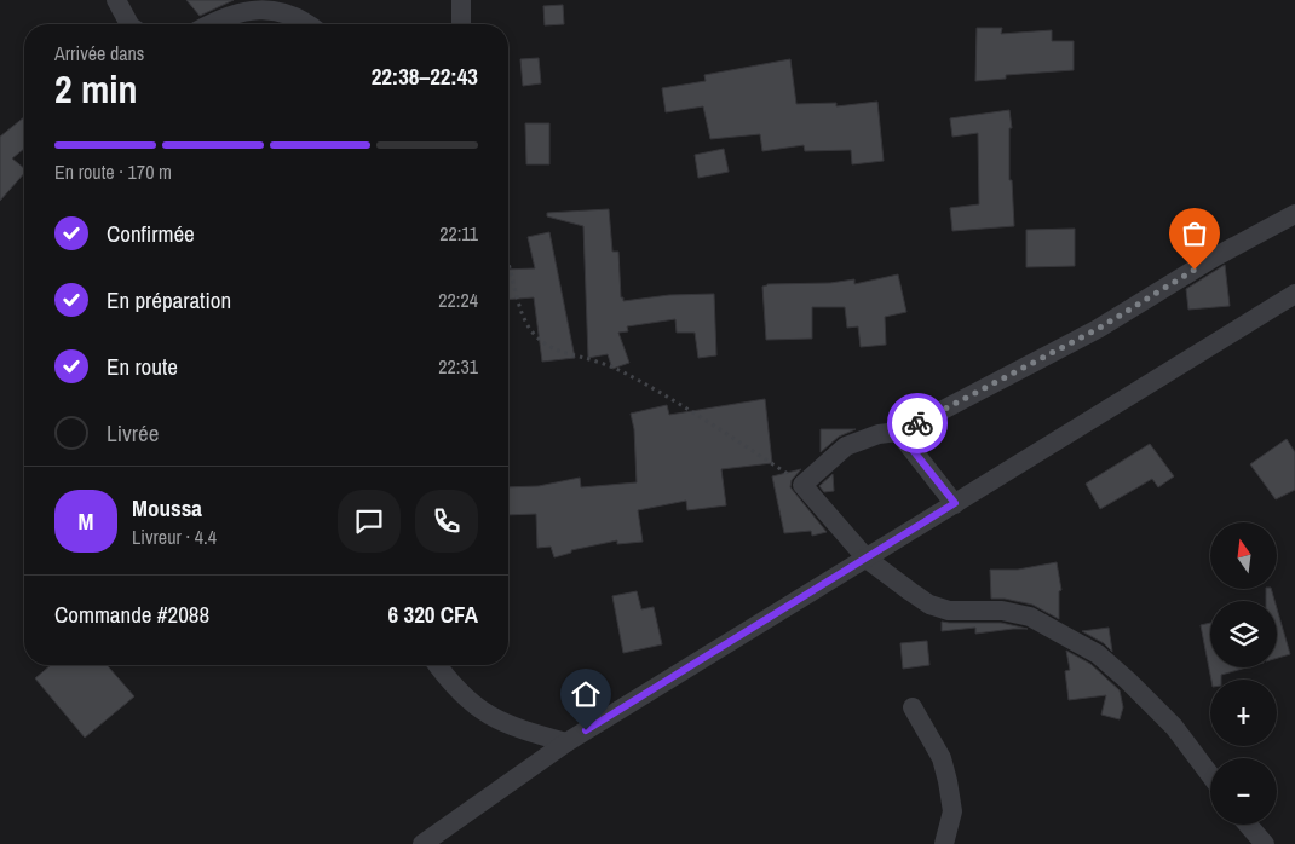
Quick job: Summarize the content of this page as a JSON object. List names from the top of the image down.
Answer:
{
  "north": "top",
  "page": {
    "heading": ["2 min", "Arrivée dans", "22:38–22:43"],
    "panel": [
      "Moussa",
      "Livreur · 4.4",
      "Commande #2088",
      "6 320 CFA"
    ],
    "bar": "En route · 170 m",
    "list": [
      ["Confirmée", "22:11"],
      ["En préparation", "22:24"],
      ["En route", "22:31"],
      "Livrée"
    ],
    "round": "M",
    "map_buttons": ["+", "−"]
  }
}
